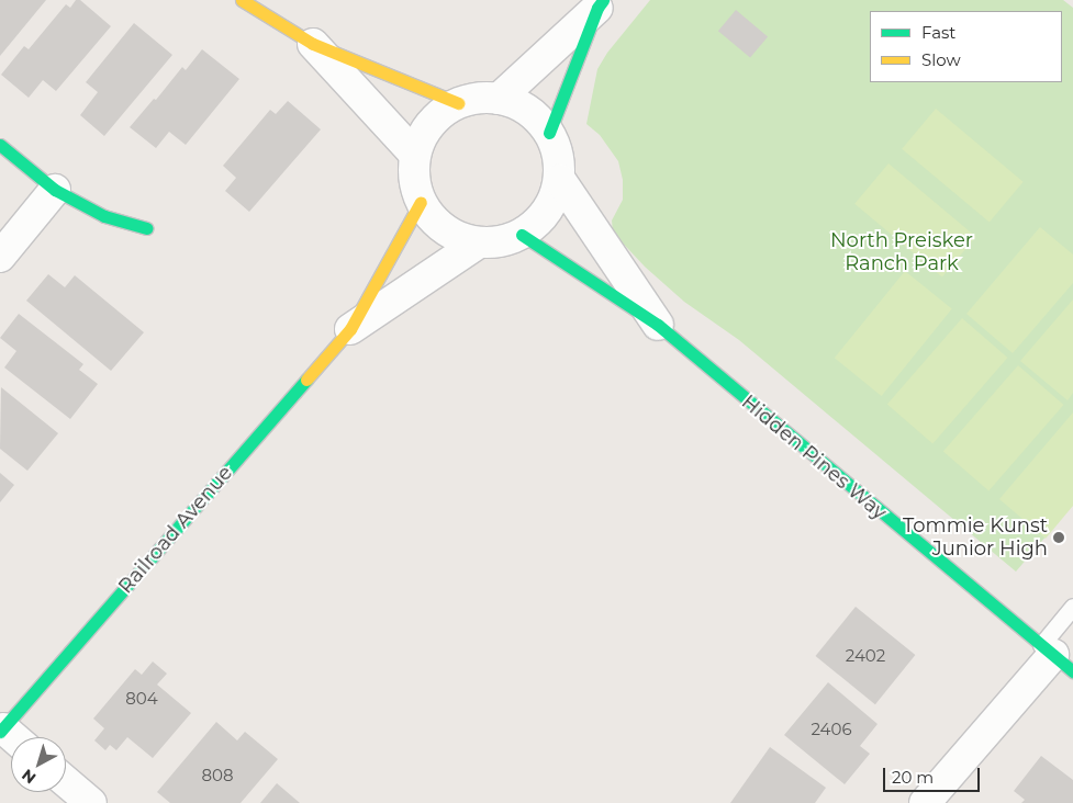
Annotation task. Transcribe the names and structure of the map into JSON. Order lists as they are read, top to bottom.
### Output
{
  "streets": {
    "street": ["Hidden Pines Way", "Railroad Avenue"]
  },
  "crossings": [
    ["Hidden Pines Way", "Railroad Avenue"]
  ],
  "parks": ["North Preisker Ranch Park"],
  "places": ["Tommie Kunst Junior High"],
  "house_numbers": [
    "2402",
    "804",
    "2406",
    "808"
  ],
  "legend": ["Fast", "Slow"],
  "scale_bar": "20 m",
  "north": "bottom left"
}
